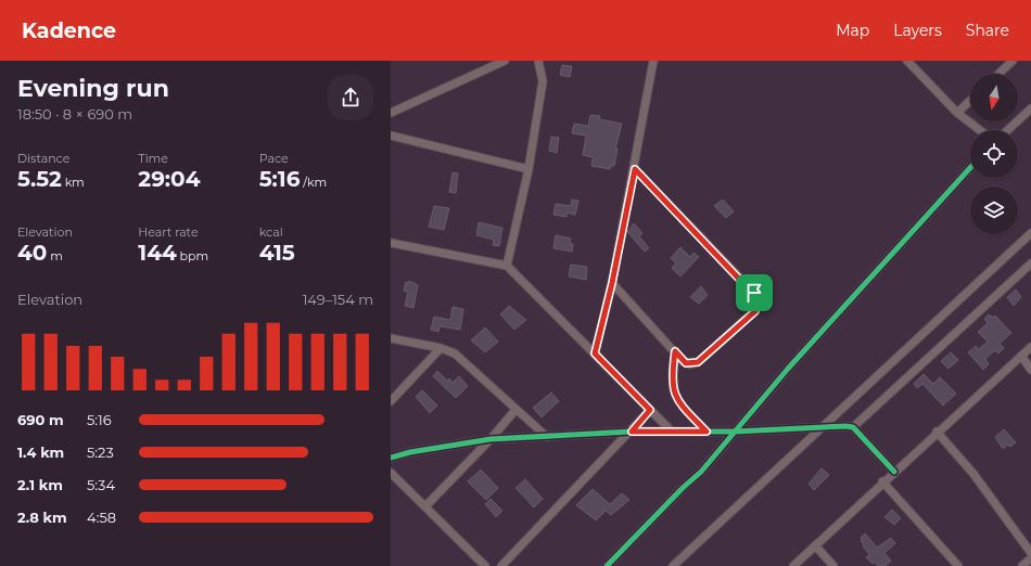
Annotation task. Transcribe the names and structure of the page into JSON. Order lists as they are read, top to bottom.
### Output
{
  "north": "bottom",
  "page": {
    "header": "Kadence",
    "nav": ["Map", "Layers", "Share"],
    "heading": ["Evening run", "18:50 · 8 × 690 m"],
    "stats": [
      ["Distance", "5.52 km"],
      ["Time", "29:04"],
      ["Pace", "5:16 /km"],
      ["Elevation", "40 m"],
      ["Heart rate", "144 bpm"],
      ["kcal", "415"]
    ],
    "chart": ["Elevation", "149–154 m"],
    "list": [
      {
        "name": "690 m",
        "note": "5:16"
      },
      {
        "name": "1.4 km",
        "note": "5:23"
      },
      {
        "name": "2.1 km",
        "note": "5:34"
      },
      {
        "name": "2.8 km",
        "note": "4:58"
      }
    ]
  }
}
